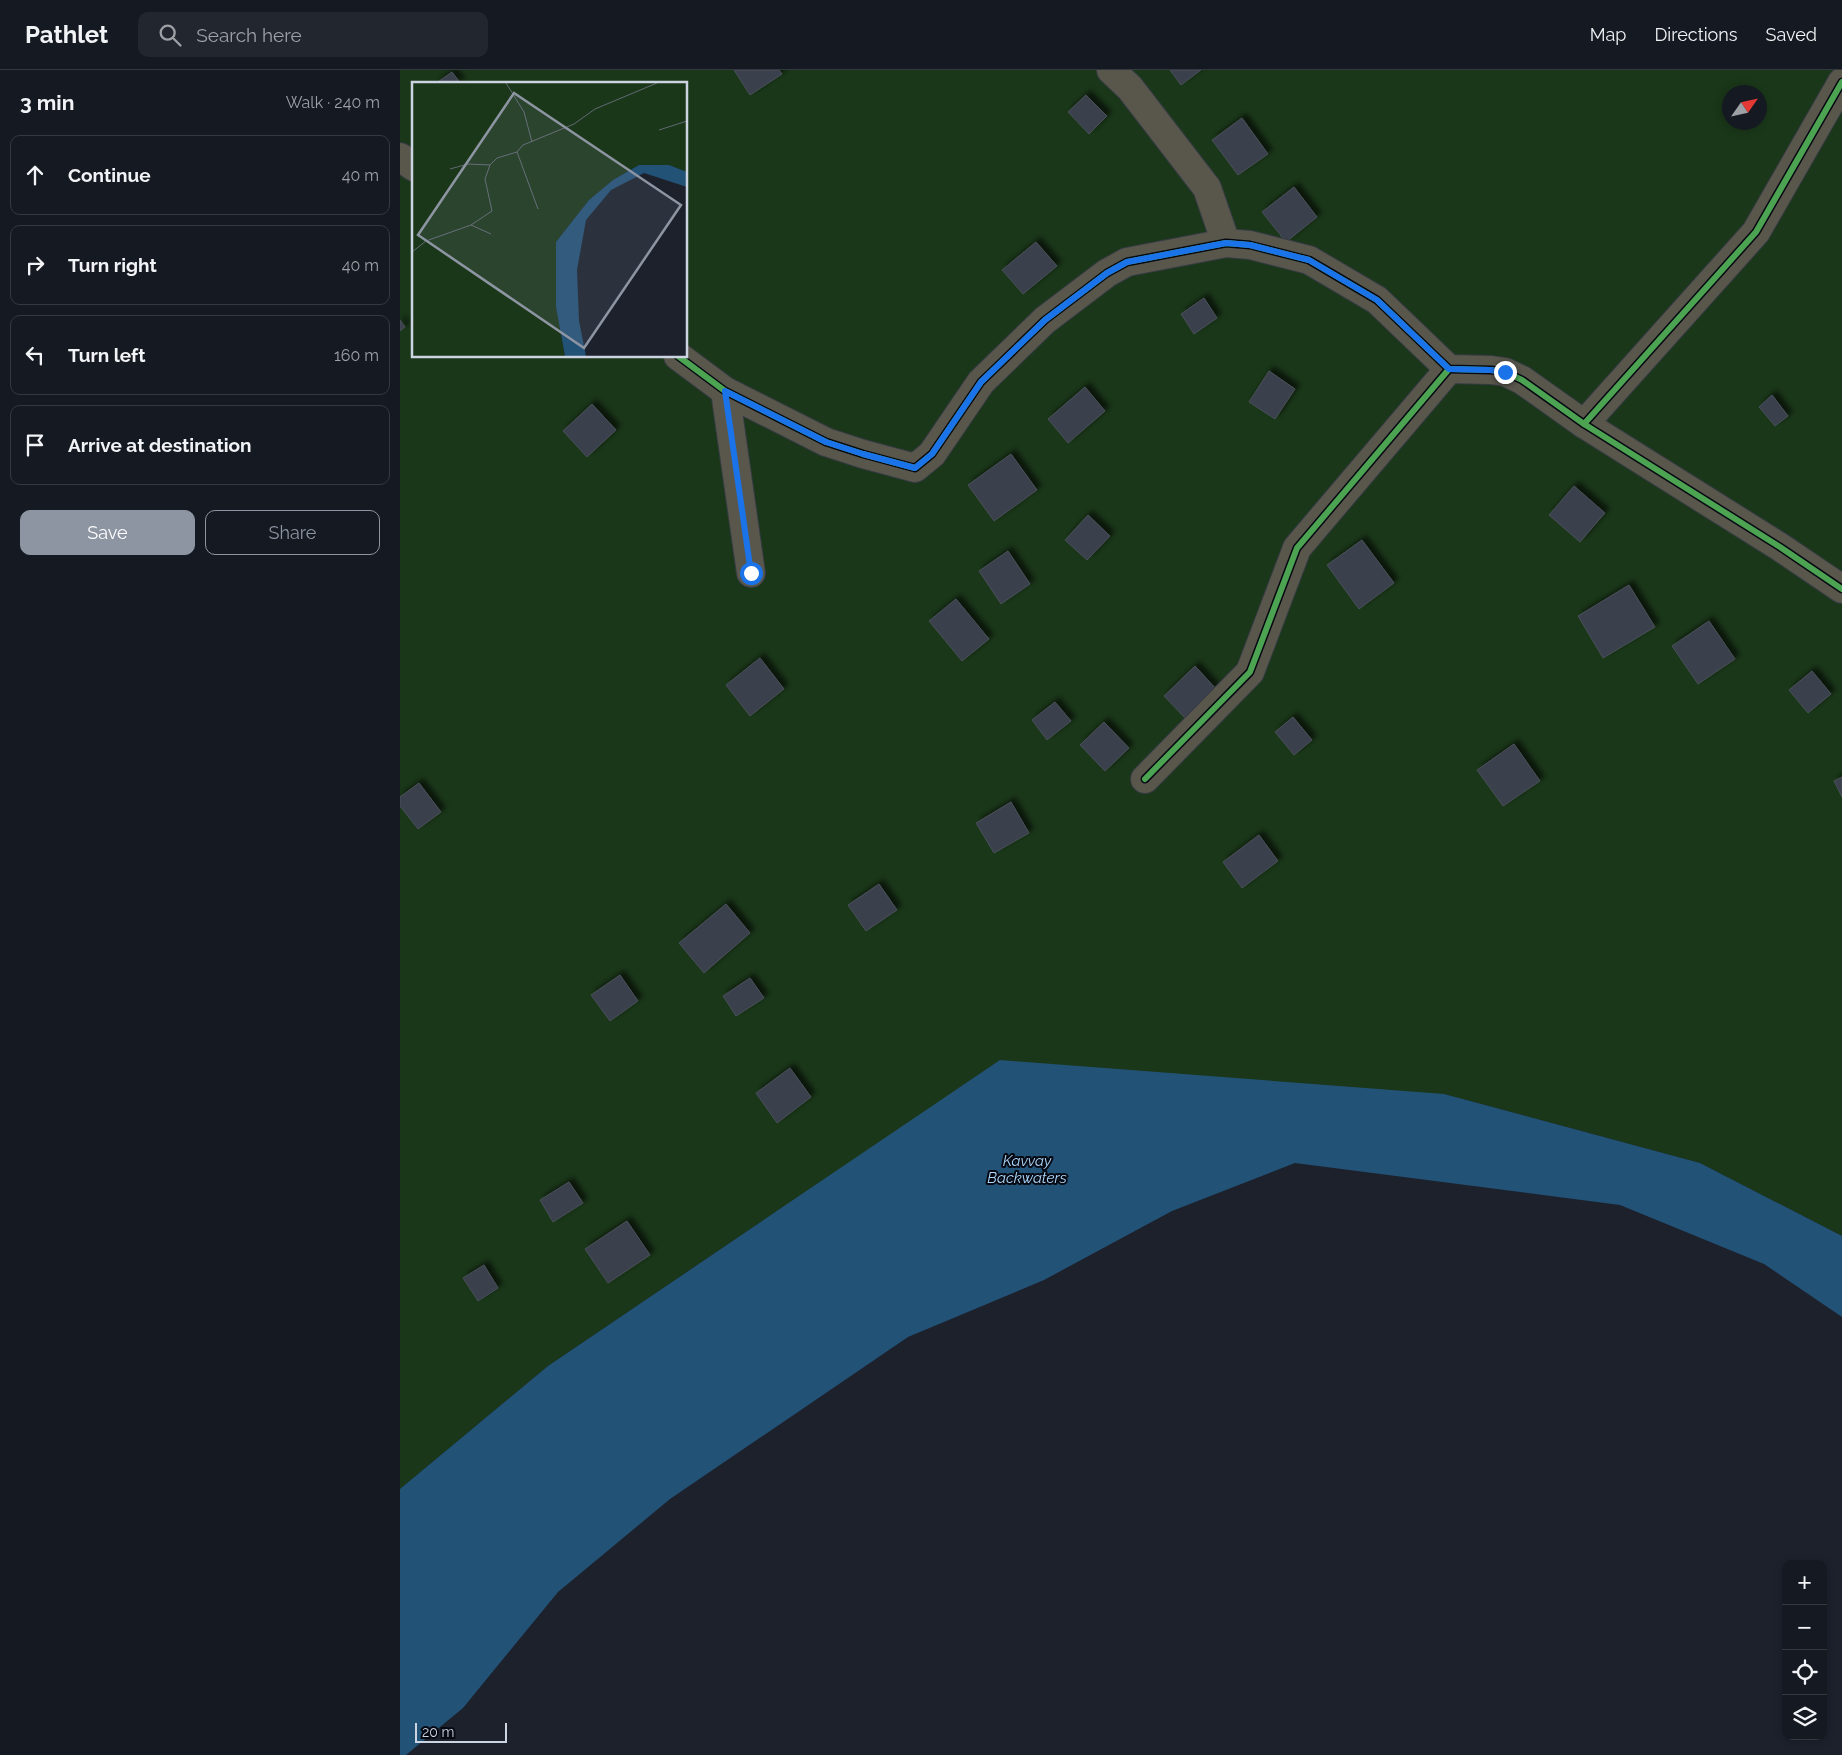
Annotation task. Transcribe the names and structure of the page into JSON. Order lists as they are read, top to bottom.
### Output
{
  "water": ["Kavvay Backwaters"],
  "scale_bar": "20 m",
  "north": "top right",
  "page": {
    "header": "Pathlet",
    "search": "Search here",
    "nav": ["Map", "Directions", "Saved"],
    "heading": ["3 min", "Walk · 240 m"],
    "list": [
      ["Continue", "40 m"],
      ["Turn right", "40 m"],
      ["Turn left", "160 m"],
      "Arrive at destination"
    ],
    "buttons": ["Save", "Share"],
    "map_buttons": ["+", "−"],
    "scale": "20 m"
  }
}
